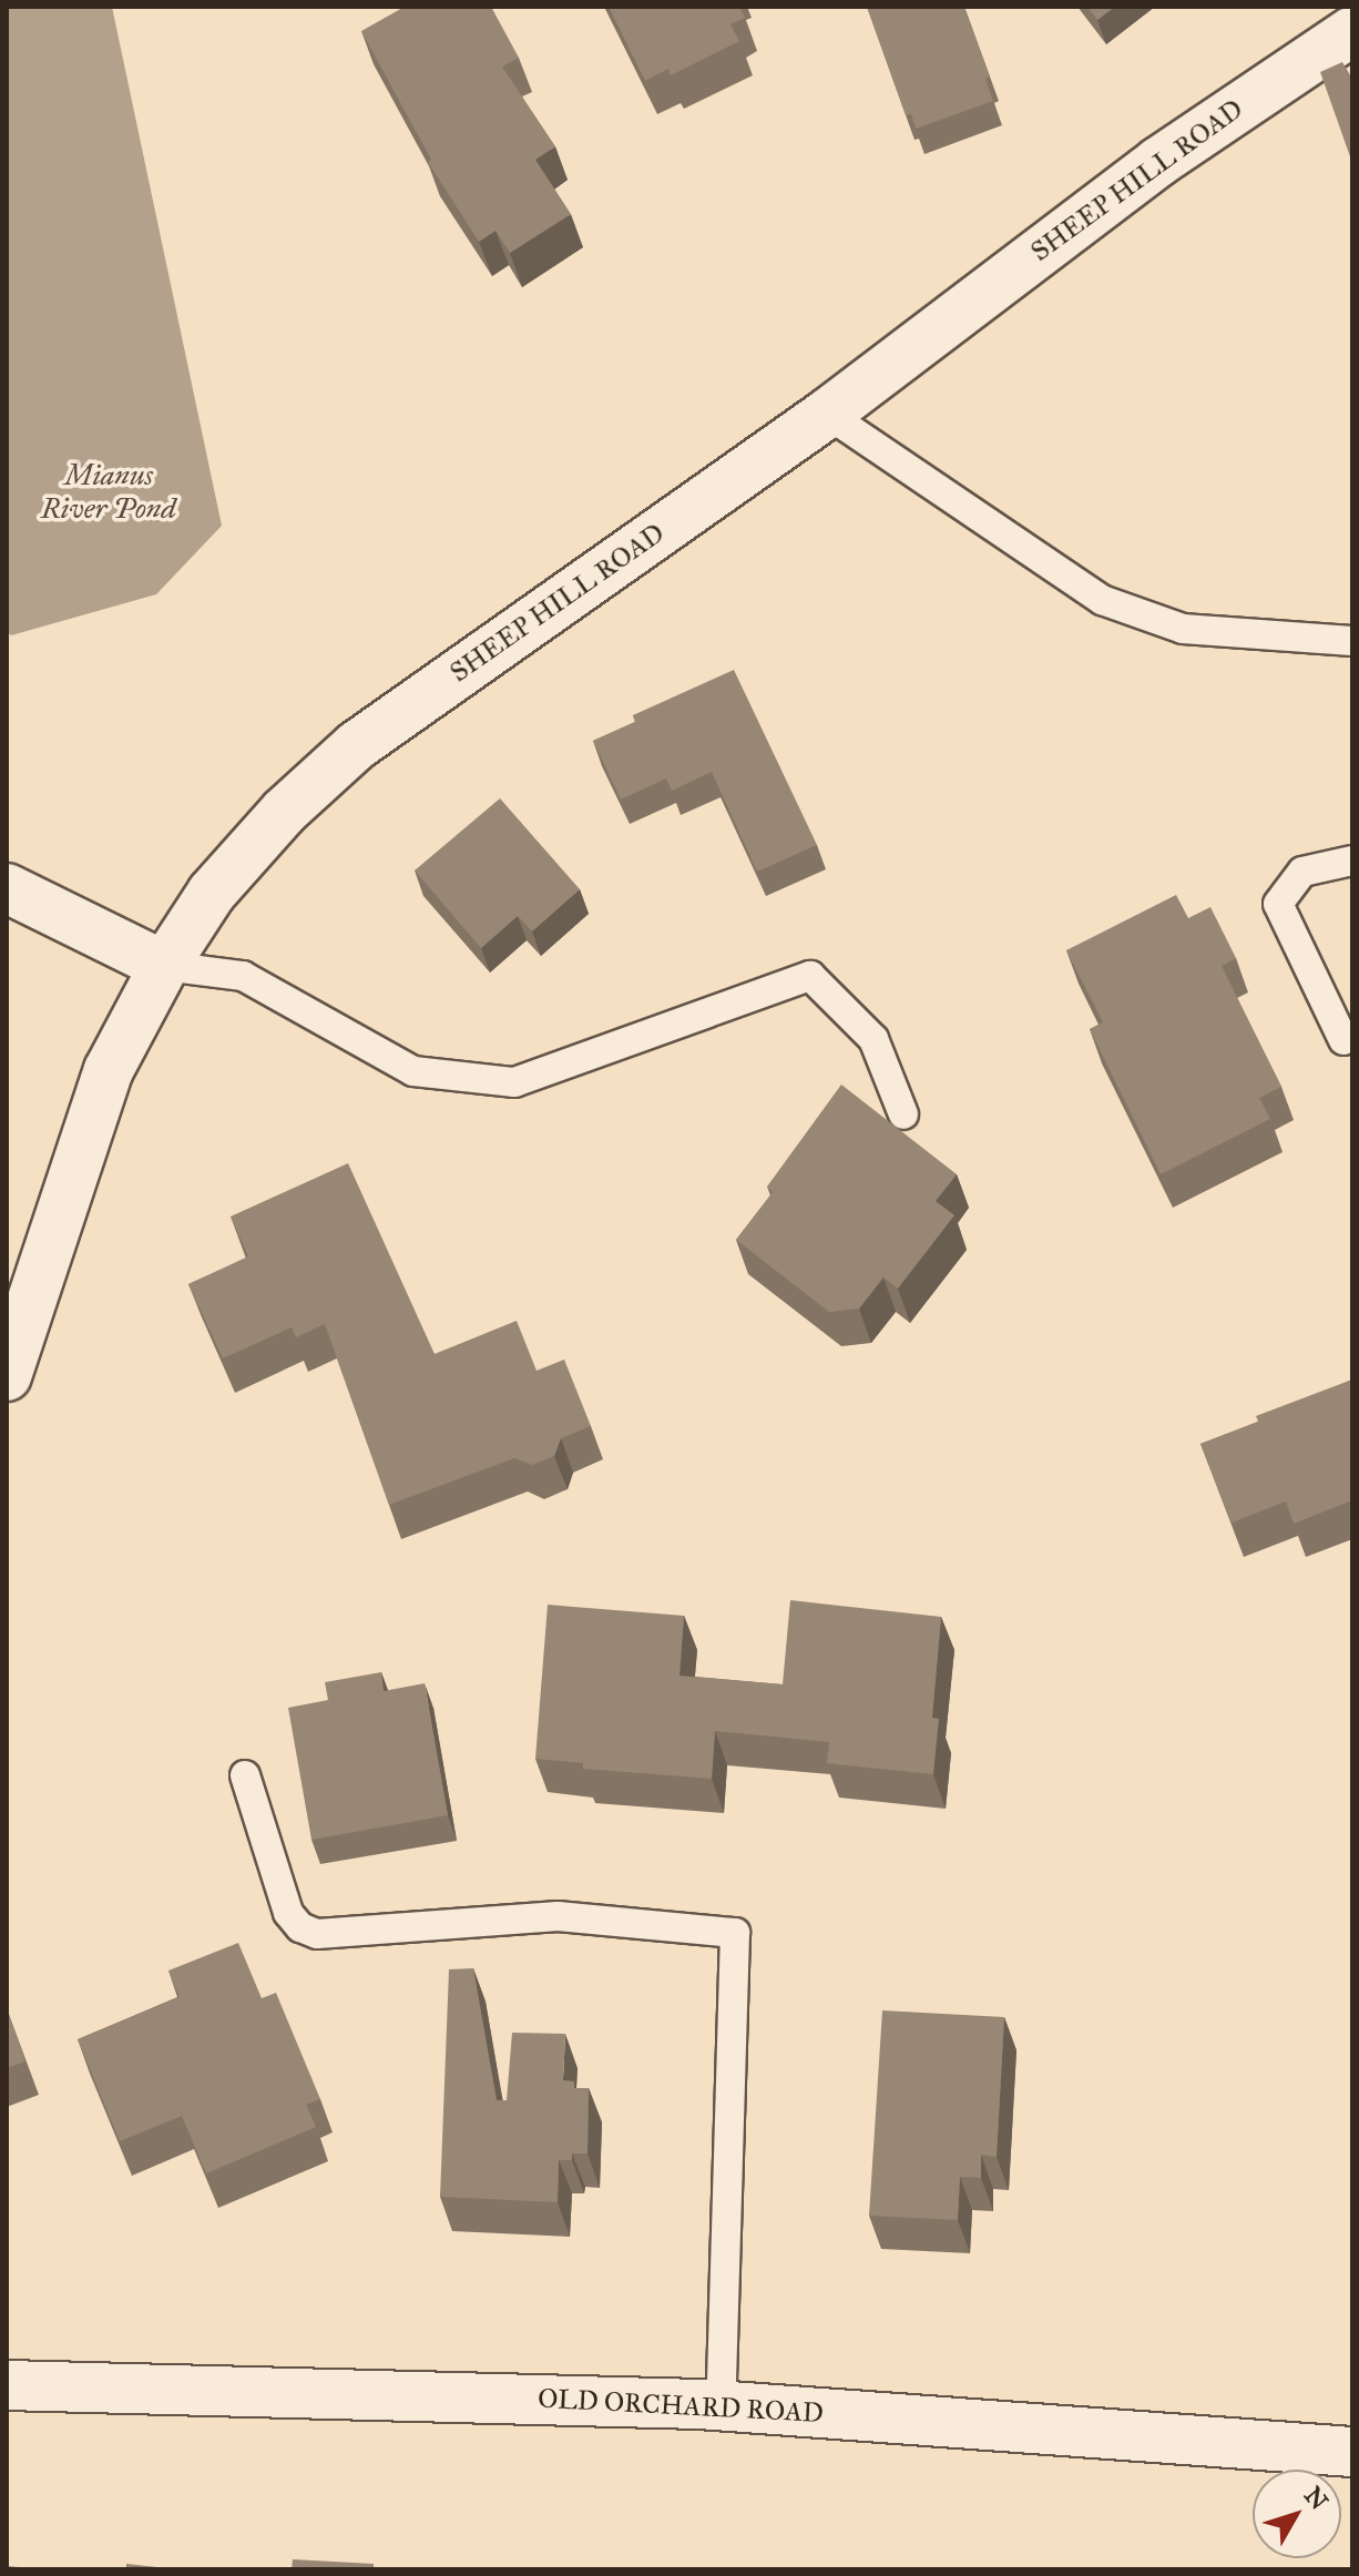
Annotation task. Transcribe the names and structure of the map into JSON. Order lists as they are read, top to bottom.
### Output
{
  "streets": {
    "street": ["SHEEP HILL ROAD", "OLD ORCHARD ROAD"]
  },
  "water": ["Mianus River Pond"],
  "north": "top right"
}
